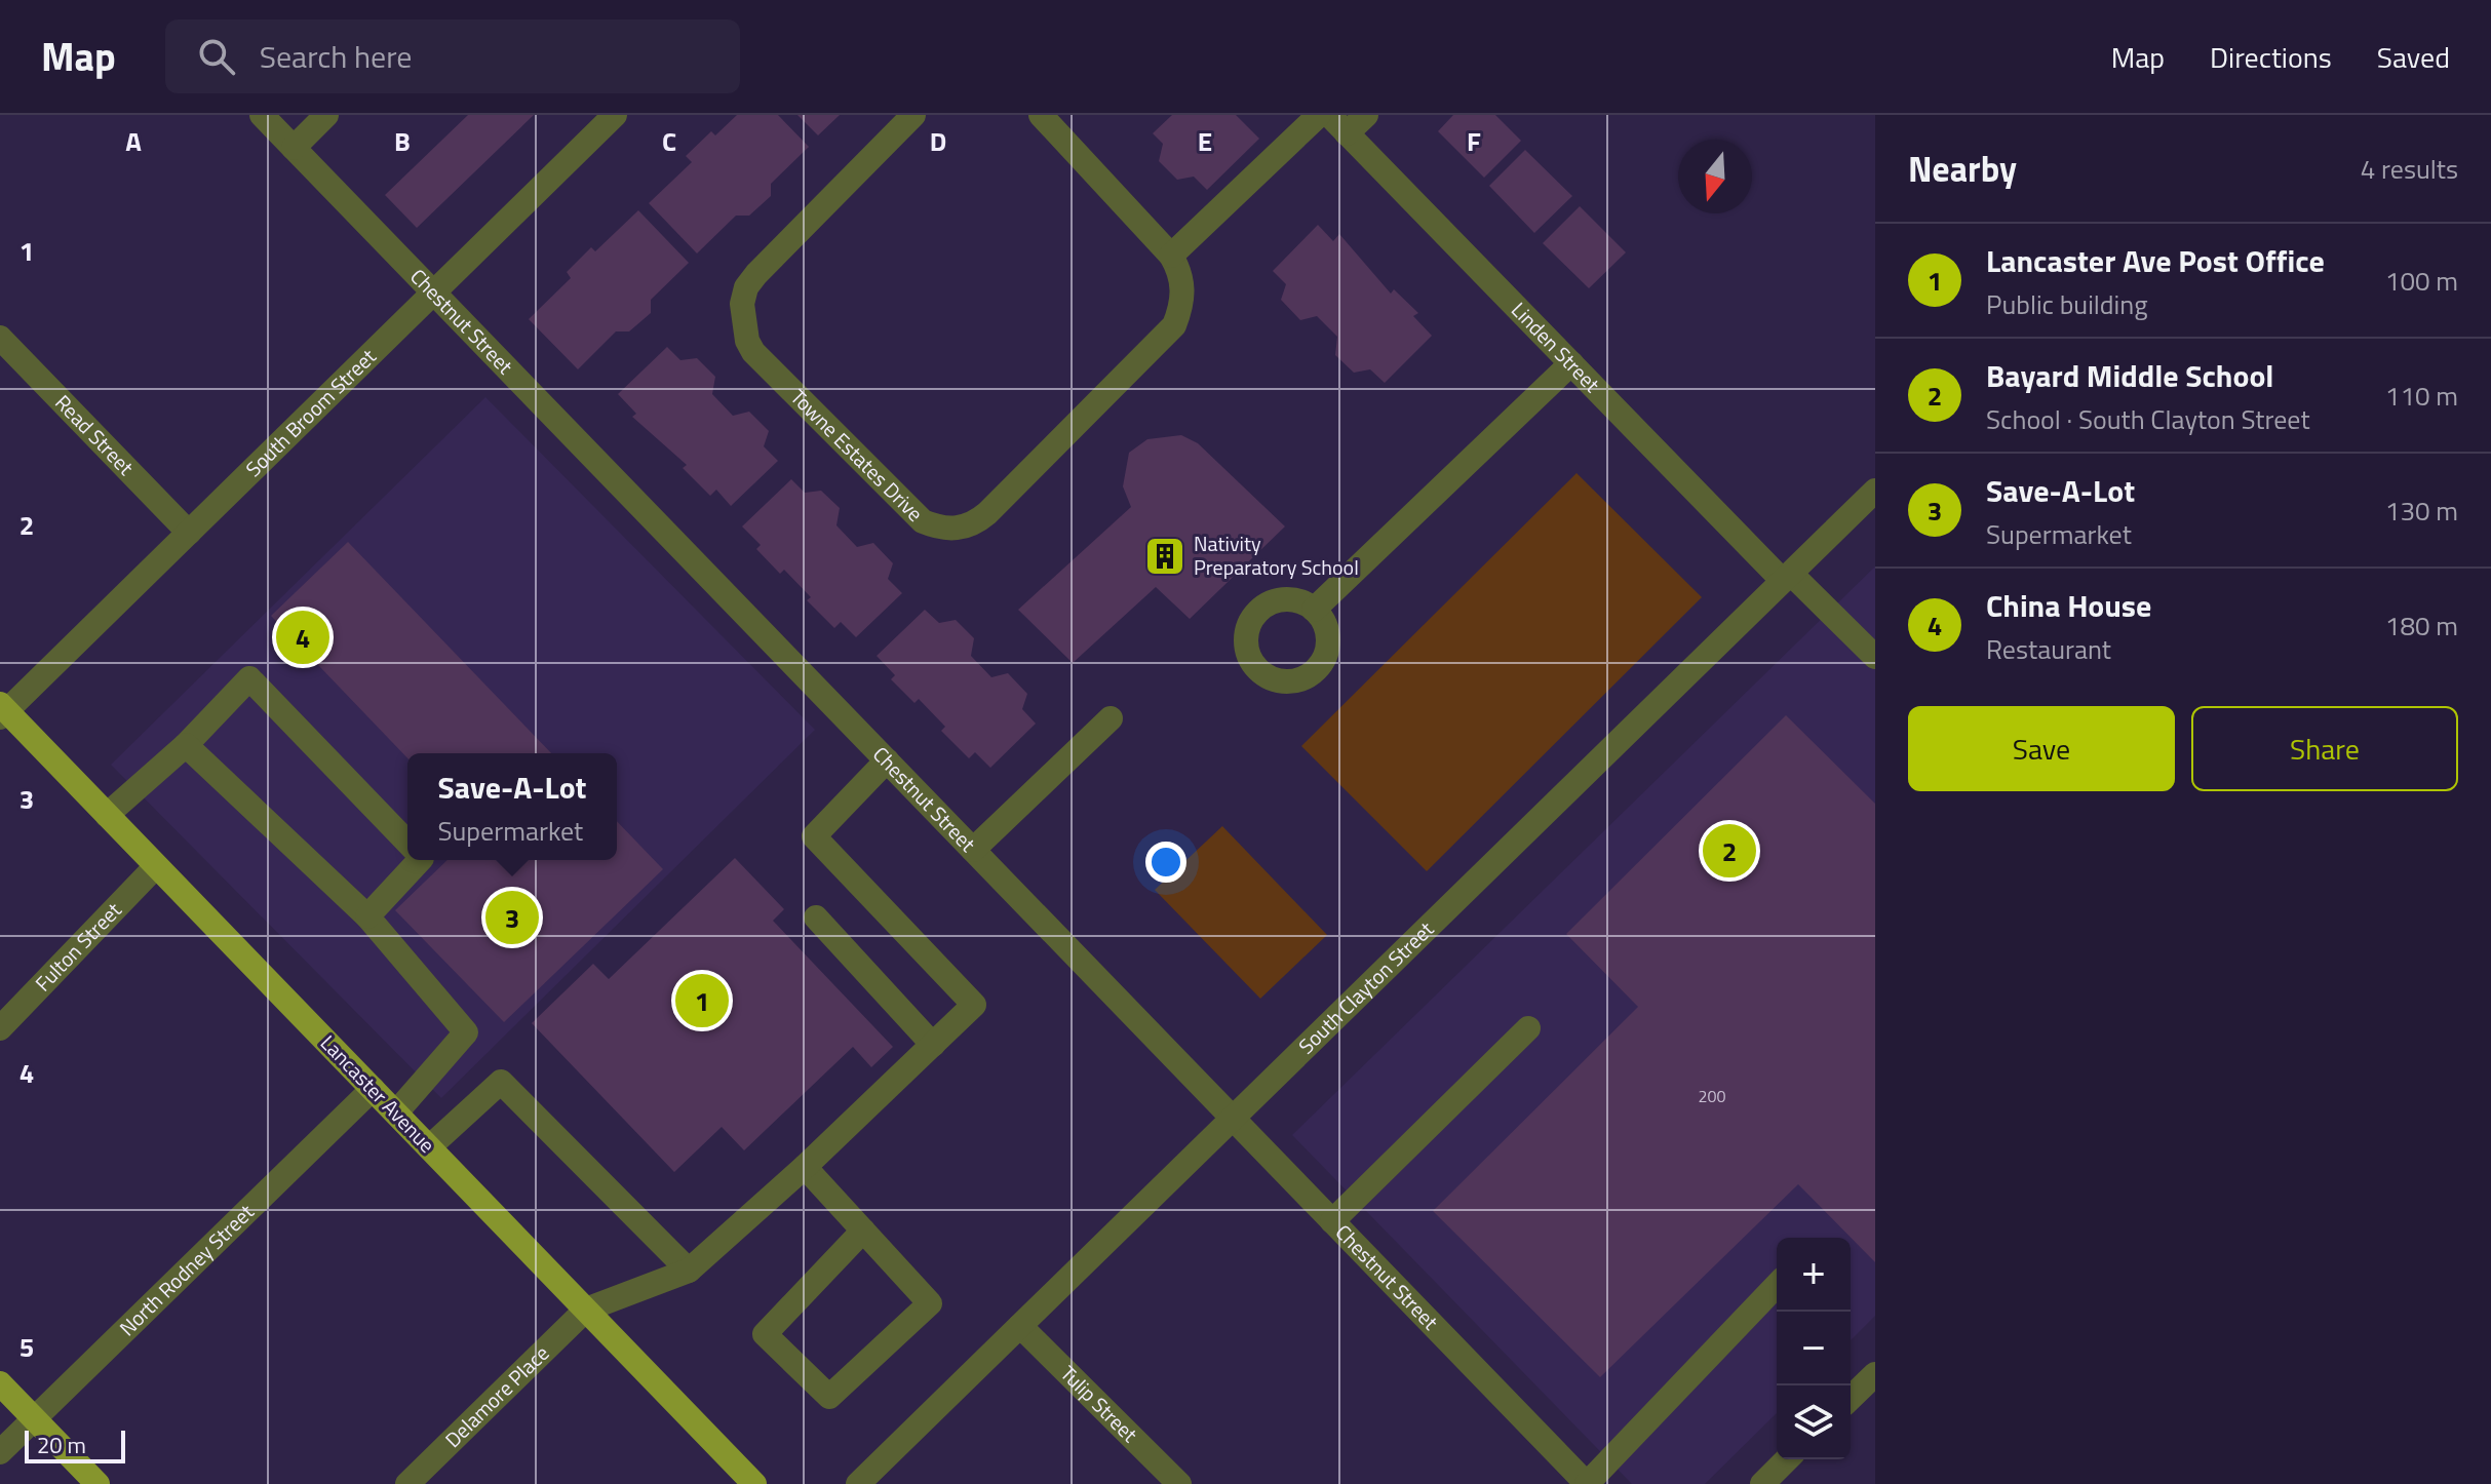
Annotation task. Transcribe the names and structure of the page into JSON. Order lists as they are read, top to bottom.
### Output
{
  "streets": {
    "main road": ["Lancaster Avenue"],
    "street": [
      "Chestnut Street",
      "Linden Street",
      "South Broom Street",
      "Read Street",
      "Towne Estates Drive",
      "Fulton Street",
      "South Clayton Street",
      "North Rodney Street",
      "Delamore Place",
      "Tulip Street"
    ]
  },
  "crossings": [
    ["Chestnut Street", "South Broom Street"],
    ["Chestnut Street", "South Clayton Street"],
    ["Linden Street", "South Clayton Street"],
    ["South Broom Street", "Read Street"],
    ["South Broom Street", "Lancaster Avenue"],
    ["Fulton Street", "Lancaster Avenue"],
    ["South Clayton Street", "Tulip Street"],
    ["Lancaster Avenue", "North Rodney Street"],
    ["Lancaster Avenue", "Delamore Place"]
  ],
  "places": {
    "building": ["Nativity Preparatory School"]
  },
  "house_numbers": ["200"],
  "scale_bar": "20 m",
  "north": "bottom",
  "page": {
    "header": "Map",
    "search": "Search here",
    "nav": ["Map", "Directions", "Saved"],
    "heading": ["Nearby", "4 results"],
    "list": [
      {
        "mark": "1",
        "name": "Lancaster Ave Post Office",
        "note": "Public building",
        "value": "100 m"
      },
      {
        "mark": "2",
        "name": "Bayard Middle School",
        "note": "School · South Clayton Street",
        "value": "110 m"
      },
      {
        "mark": "3",
        "name": "Save-A-Lot",
        "note": "Supermarket",
        "value": "130 m"
      },
      {
        "mark": "4",
        "name": "China House",
        "note": "Restaurant",
        "value": "180 m"
      }
    ],
    "pins": [
      "4",
      "2",
      "3",
      "1"
    ],
    "buttons": ["Save", "Share"],
    "popup": ["Save-A-Lot", "Supermarket"],
    "map_buttons": ["+", "−"],
    "scale": "20 m"
  },
  "grid": {
    "columns": [
      "A",
      "B",
      "C",
      "D",
      "E",
      "F"
    ],
    "rows": [
      "1",
      "2",
      "3",
      "4",
      "5"
    ]
  }
}
